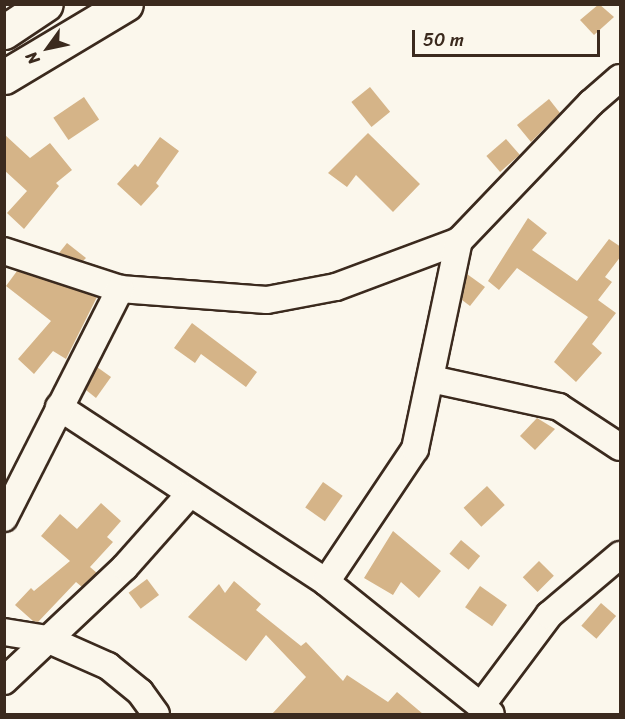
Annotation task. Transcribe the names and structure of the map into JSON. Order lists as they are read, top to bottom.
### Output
{
  "scale_bar": "50 m",
  "north": "bottom left"
}
